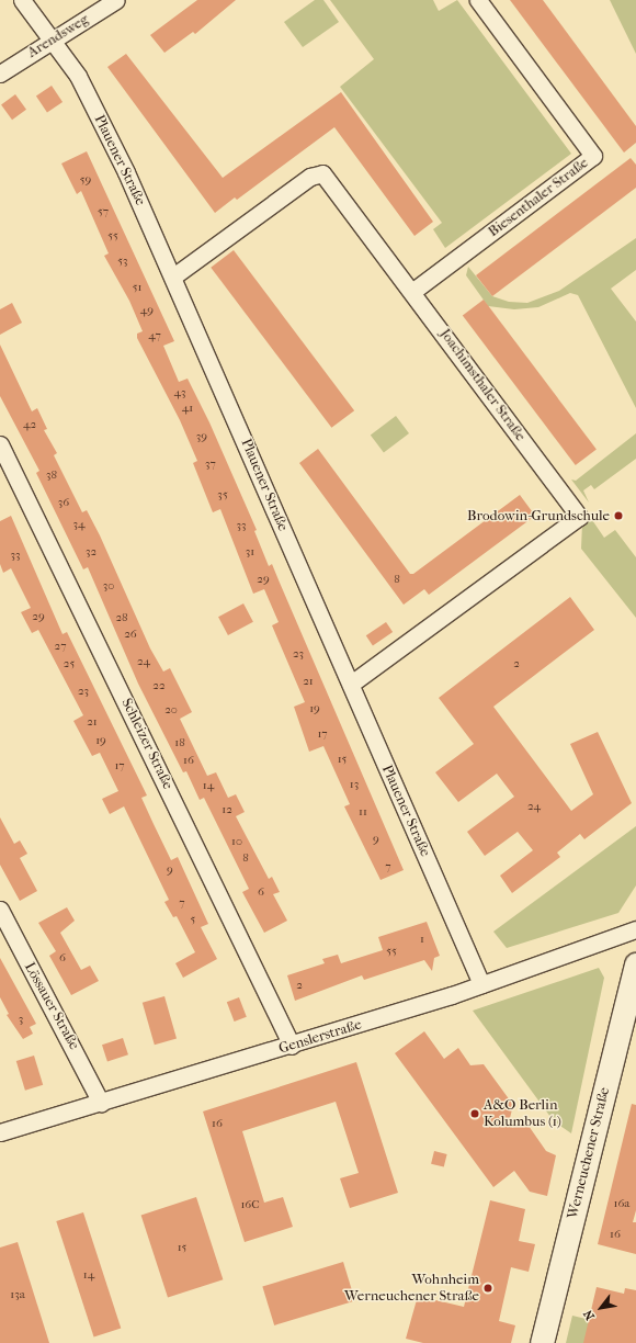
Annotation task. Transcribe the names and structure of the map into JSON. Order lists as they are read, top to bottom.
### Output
{
  "streets": {
    "street": [
      "Arendsweg",
      "Plauener Straße",
      "Biesenthaler Straße",
      "Joachimsthaler Straße",
      "Schleizer Straße",
      "Lössauer Straße",
      "Genslerstraße",
      "Werneuchener Straße"
    ]
  },
  "crossings": [
    ["Arendsweg", "Plauener Straße"],
    ["Plauener Straße", "Joachimsthaler Straße"],
    ["Plauener Straße", "Genslerstraße"],
    ["Biesenthaler Straße", "Joachimsthaler Straße"],
    ["Schleizer Straße", "Genslerstraße"],
    ["Lössauer Straße", "Genslerstraße"]
  ],
  "places": ["Brodowin-Grundschule", "A&O Berlin Kolumbus (1)", "Wohnheim Werneuchener Straße"],
  "house_numbers": [
    "59",
    "57",
    "55",
    "53",
    "51",
    "49",
    "47",
    "43",
    "41",
    "42",
    "39",
    "37",
    "38",
    "35",
    "36",
    "34",
    "33",
    "32",
    "31",
    "33",
    "29",
    "8",
    "30",
    "29",
    "28",
    "26",
    "27",
    "23",
    "24",
    "25",
    "2",
    "21",
    "22",
    "23",
    "19",
    "20",
    "21",
    "17",
    "19",
    "18",
    "15",
    "16",
    "17",
    "13",
    "14",
    "24",
    "12",
    "11",
    "9",
    "10",
    "8",
    "7",
    "9",
    "6",
    "7",
    "5",
    "1",
    "55",
    "6",
    "2",
    "3",
    "16",
    "16a",
    "16C",
    "16",
    "15",
    "14",
    "13a"
  ],
  "north": "bottom left"
}
